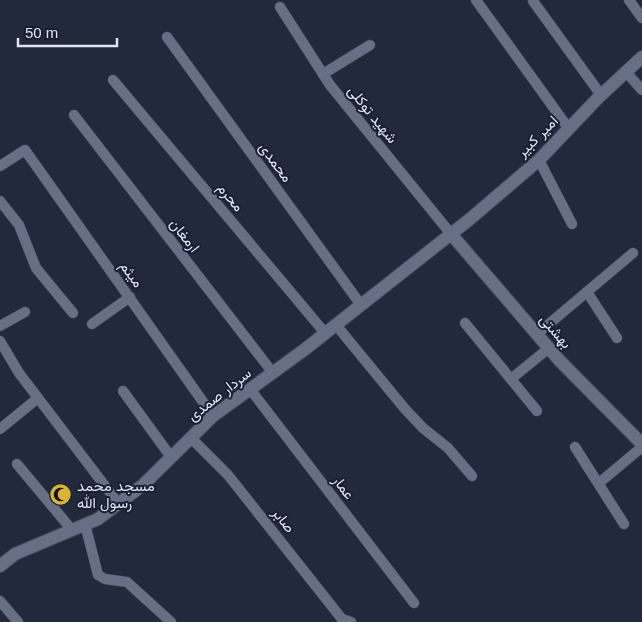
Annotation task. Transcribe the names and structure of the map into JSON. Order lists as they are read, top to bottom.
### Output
{
  "streets": {
    "street": [
      "شهید توکلی",
      "امیر کبیر",
      "محمدی",
      "محرم",
      "ارمغان",
      "میثم",
      "بهشتی",
      "سردار صمدی",
      "عمار",
      "صابر"
    ]
  },
  "crossings": [
    ["شهید توکلی", "امیر کبیر"],
    ["شهید توکلی", "بهشتی"],
    ["شهید توکلی", "سردار صمدی"],
    ["امیر کبیر", "بهشتی"],
    ["امیر کبیر", "سردار صمدی"],
    ["محمدی", "سردار صمدی"],
    ["محرم", "سردار صمدی"],
    ["ارمغان", "سردار صمدی"],
    ["میثم", "سردار صمدی"],
    ["بهشتی", "سردار صمدی"],
    ["سردار صمدی", "عمار"],
    ["سردار صمدی", "صابر"]
  ],
  "places": {
    "mosque": ["مسجد محمد رسول الله"]
  },
  "scale_bar": "50 m"
}
